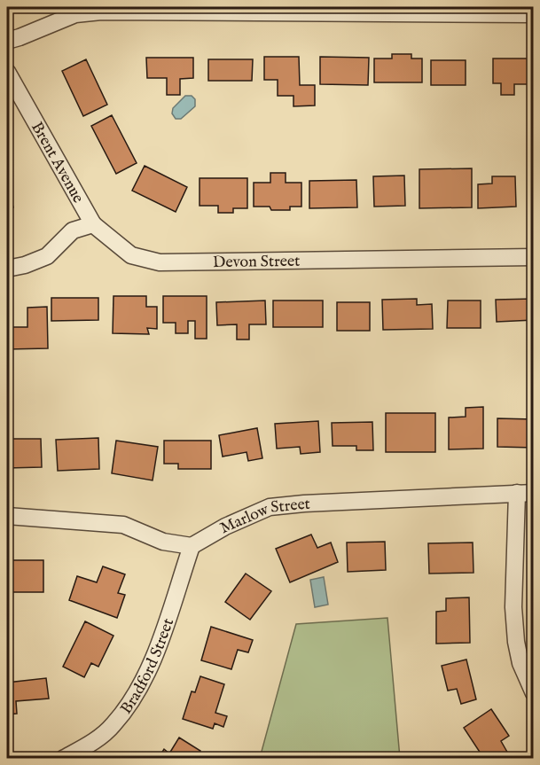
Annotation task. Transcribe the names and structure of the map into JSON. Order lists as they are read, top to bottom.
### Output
{
  "streets": {
    "street": [
      "Brent Avenue",
      "Devon Street",
      "Marlow Street",
      "Bradford Street"
    ]
  },
  "crossings": [
    ["Brent Avenue", "Devon Street"],
    ["Marlow Street", "Bradford Street"]
  ]
}
